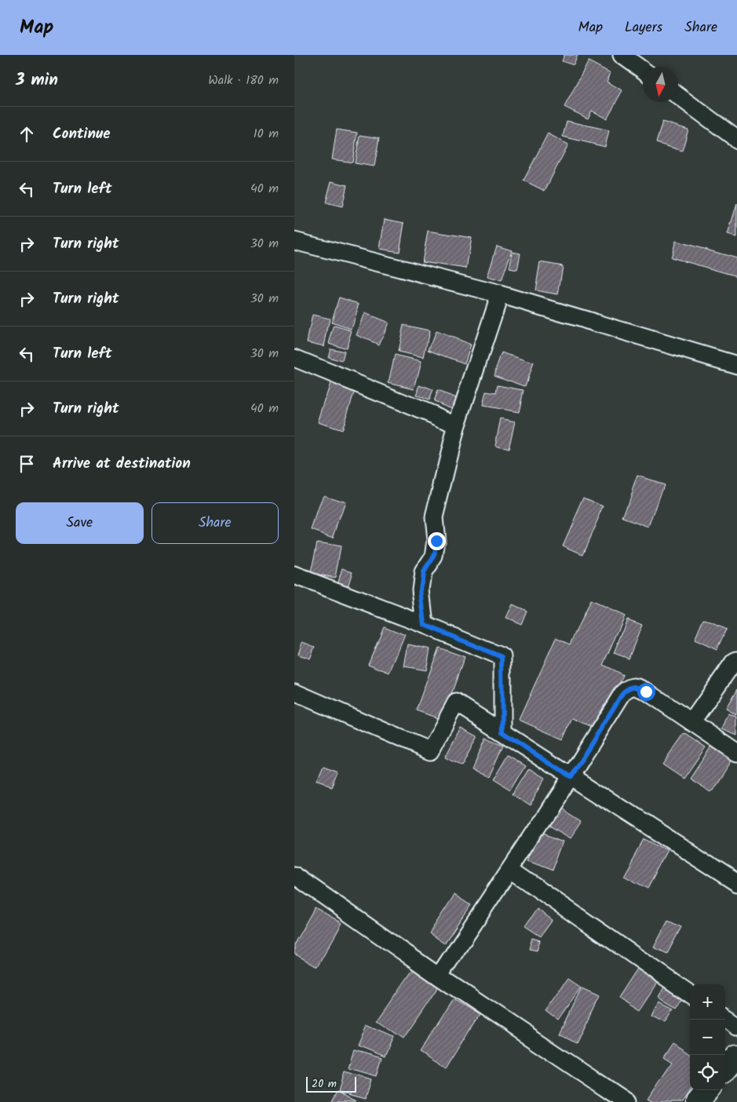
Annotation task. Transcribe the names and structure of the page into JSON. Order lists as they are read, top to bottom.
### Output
{
  "scale_bar": "20 m",
  "north": "bottom",
  "page": {
    "header": "Map",
    "nav": ["Map", "Layers", "Share"],
    "heading": ["3 min", "Walk · 180 m"],
    "list": [
      ["Continue", "10 m"],
      ["Turn left", "40 m"],
      ["Turn right", "30 m"],
      ["Turn right", "30 m"],
      ["Turn left", "30 m"],
      ["Turn right", "40 m"],
      "Arrive at destination"
    ],
    "buttons": ["Save", "Share"],
    "map_buttons": ["+", "−"],
    "scale": "20 m"
  }
}
